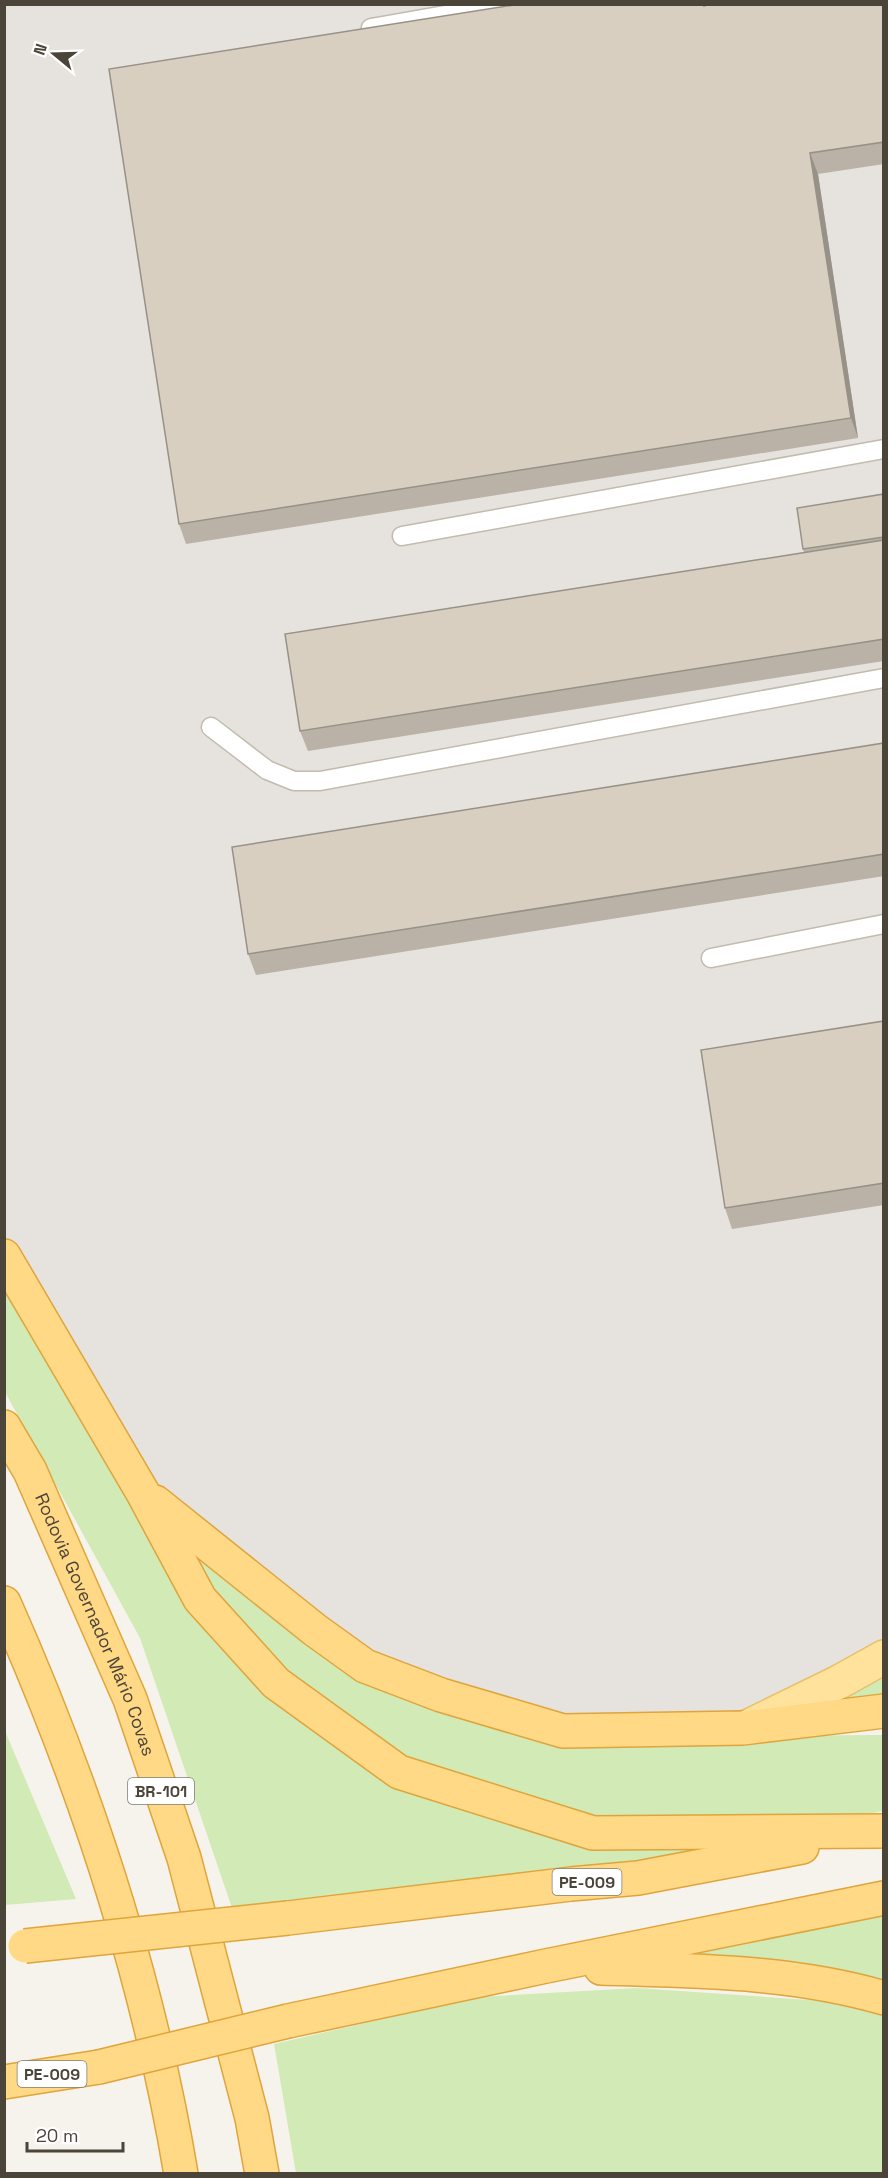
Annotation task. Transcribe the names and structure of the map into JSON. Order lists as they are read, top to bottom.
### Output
{
  "streets": {
    "highway": ["Rodovia Governador Mário Covas", "BR-101", "PE-009"]
  },
  "scale_bar": "20 m",
  "north": "left"
}
